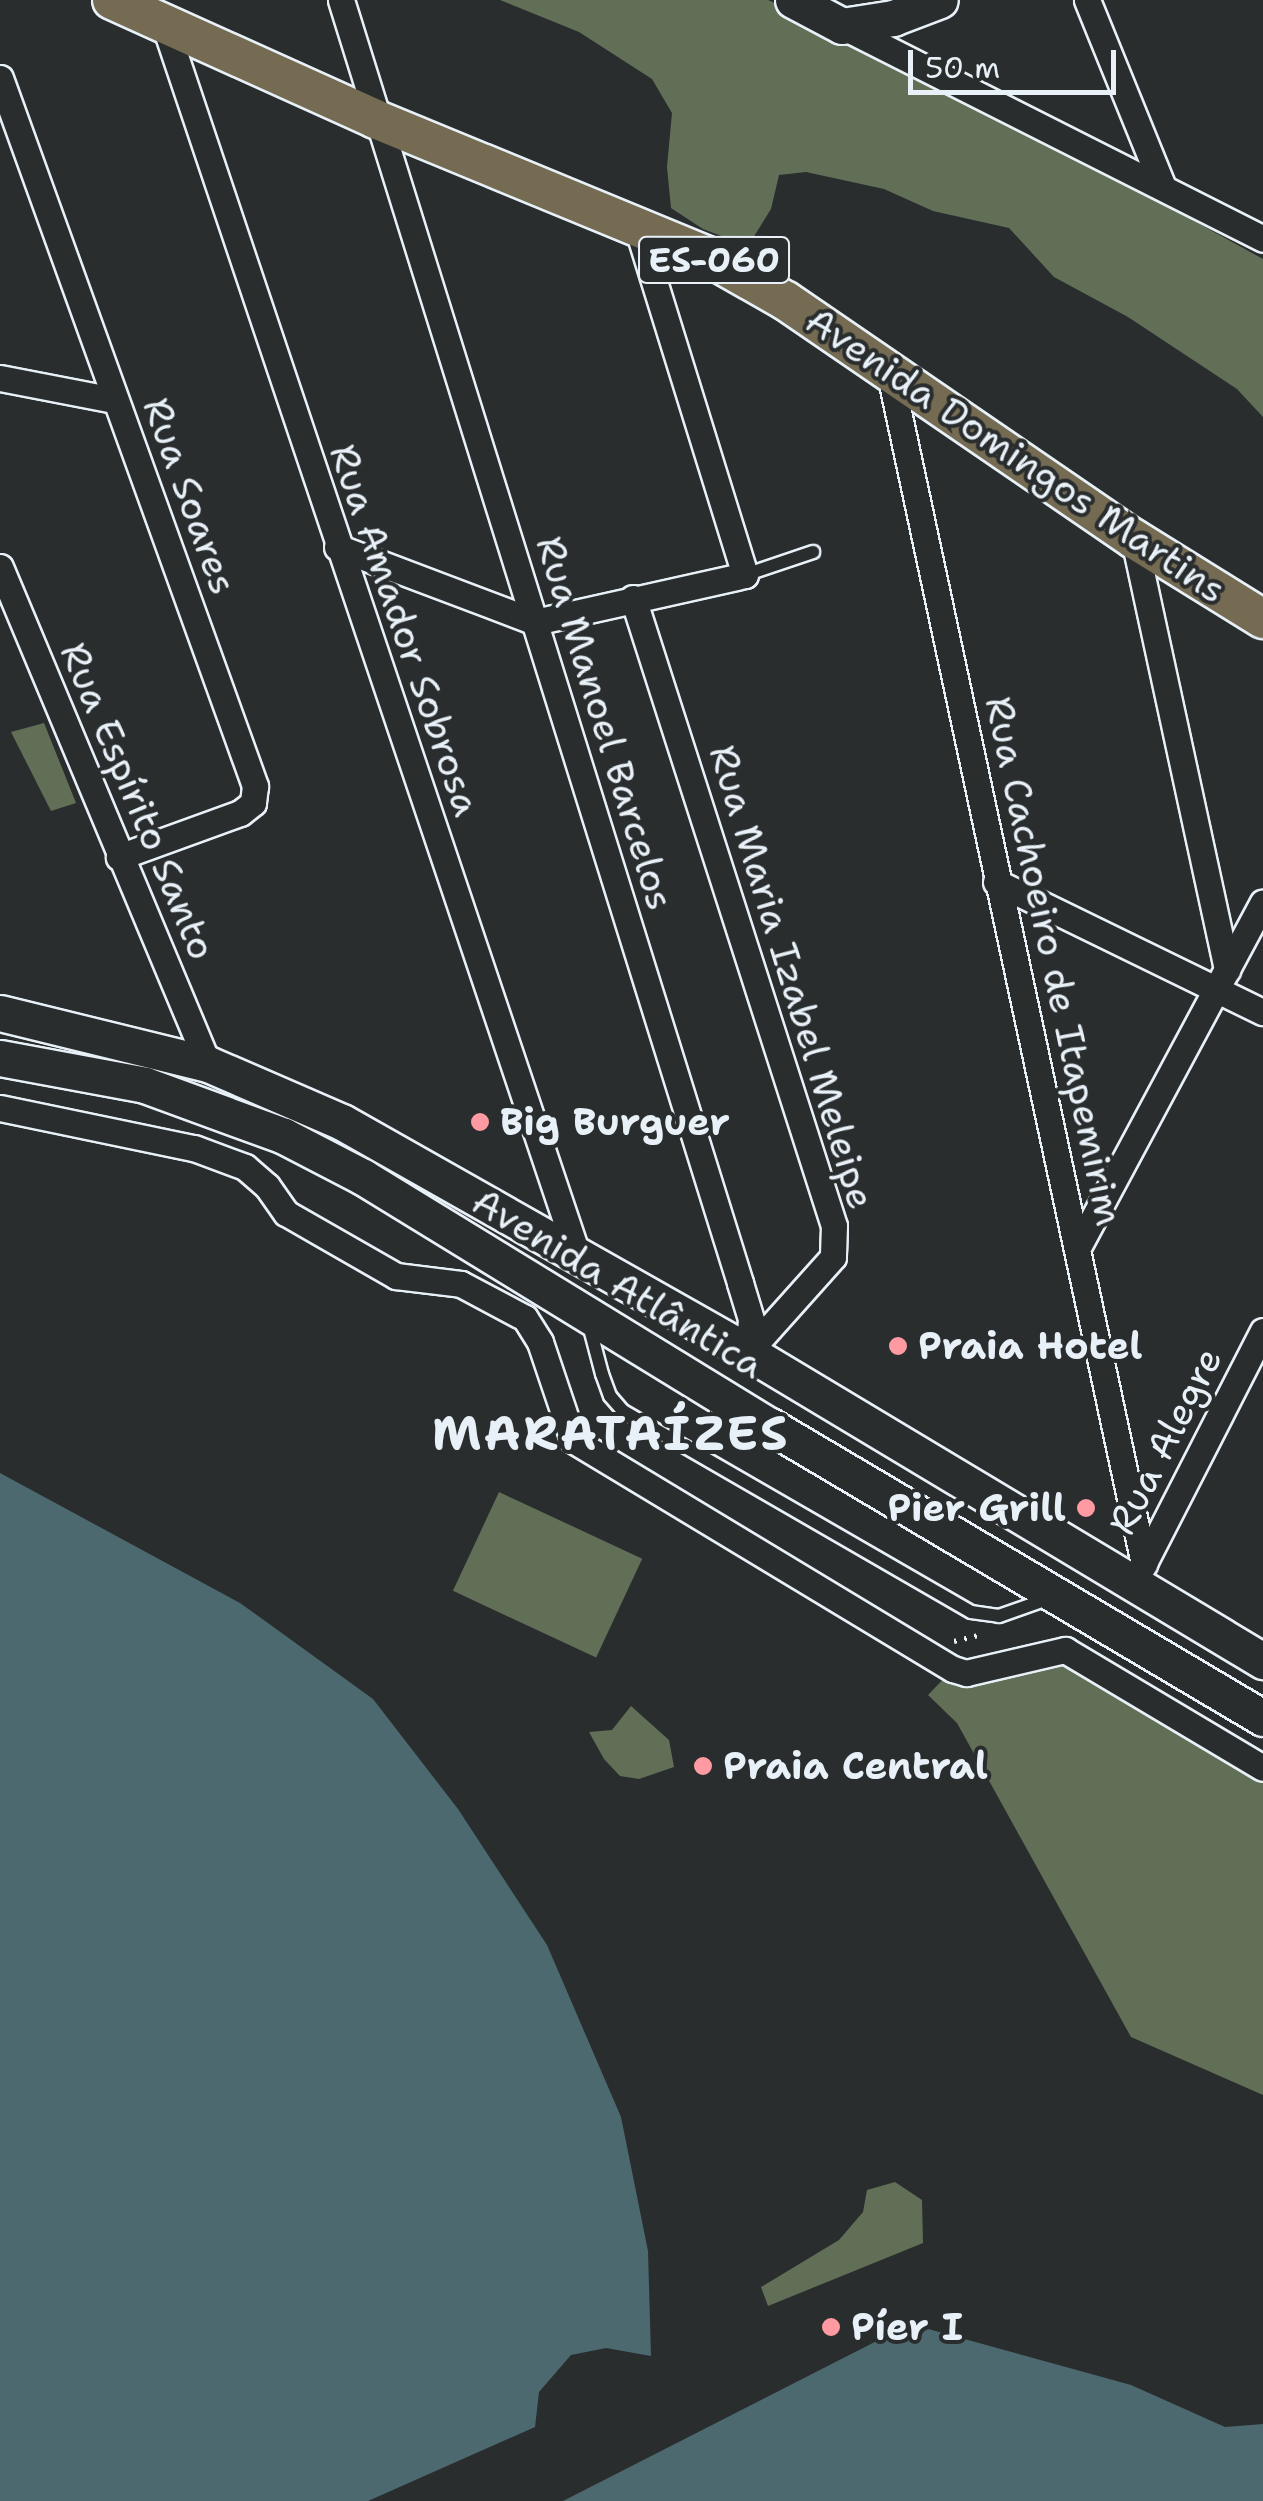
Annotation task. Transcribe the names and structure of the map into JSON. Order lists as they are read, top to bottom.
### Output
{
  "streets": {
    "main road": ["ES-060", "Avenida Domingos Martins"],
    "street": [
      "Rua Soares",
      "Rua Amador Sobrosa",
      "Rua Manoel Barcelos",
      "Rua Espírito Santo",
      "Rua Cachoeiro de Itapemirim",
      "Rua Maria Izabel Meleipe",
      "Avenida Atlântica",
      "Rua Alegre"
    ]
  },
  "crossings": [
    ["Avenida Domingos Martins", "Rua Amador Sobrosa"],
    ["Avenida Domingos Martins", "Rua Manoel Barcelos"],
    ["Avenida Domingos Martins", "Rua Cachoeiro de Itapemirim"],
    ["Rua Soares", "Rua Espírito Santo"],
    ["Rua Amador Sobrosa", "Avenida Atlântica"],
    ["Rua Manoel Barcelos", "Rua Maria Izabel Meleipe"],
    ["Rua Manoel Barcelos", "Avenida Atlântica"],
    ["Rua Espírito Santo", "Avenida Atlântica"],
    ["Rua Cachoeiro de Itapemirim", "Avenida Atlântica"],
    ["Rua Cachoeiro de Itapemirim", "Rua Alegre"],
    ["Rua Maria Izabel Meleipe", "Avenida Atlântica"],
    ["Avenida Atlântica", "Rua Alegre"]
  ],
  "districts": ["MARATAÍZES"],
  "places": [
    "Big Burguer",
    "Praia Hotel",
    "Pier Grill",
    "Praia Central",
    "Píer I"
  ],
  "scale_bar": "50 m"
}
